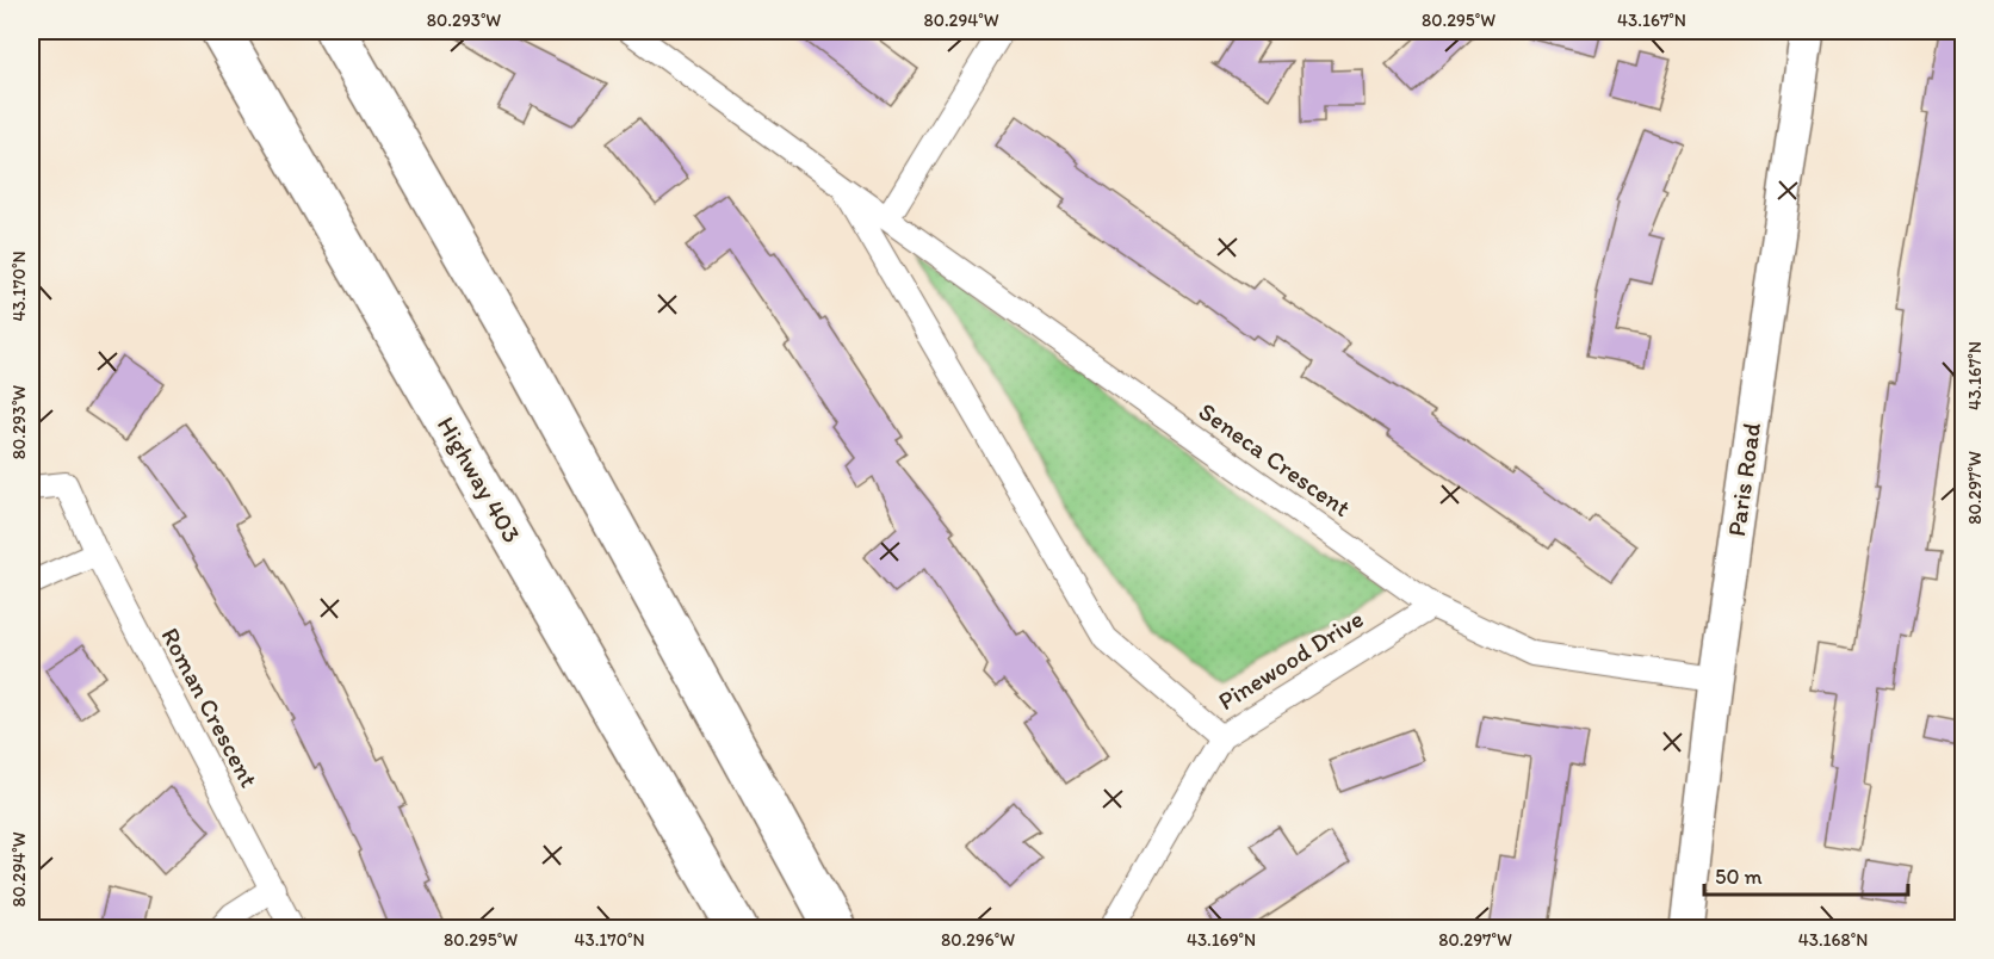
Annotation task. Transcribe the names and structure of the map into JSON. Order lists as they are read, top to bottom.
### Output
{
  "streets": {
    "highway": ["Highway 403"],
    "main road": ["Paris Road"],
    "street": ["Seneca Crescent", "Pinewood Drive", "Roman Crescent"]
  },
  "crossings": [
    ["Seneca Crescent", "Paris Road"],
    ["Seneca Crescent", "Pinewood Drive"]
  ],
  "scale_bar": "50 m",
  "coordinates": [
    "80.293°W",
    "80.294°W",
    "80.295°W",
    "43.167°N",
    "43.170°N",
    "80.297°W",
    "80.296°W",
    "43.169°N",
    "43.168°N"
  ]
}
